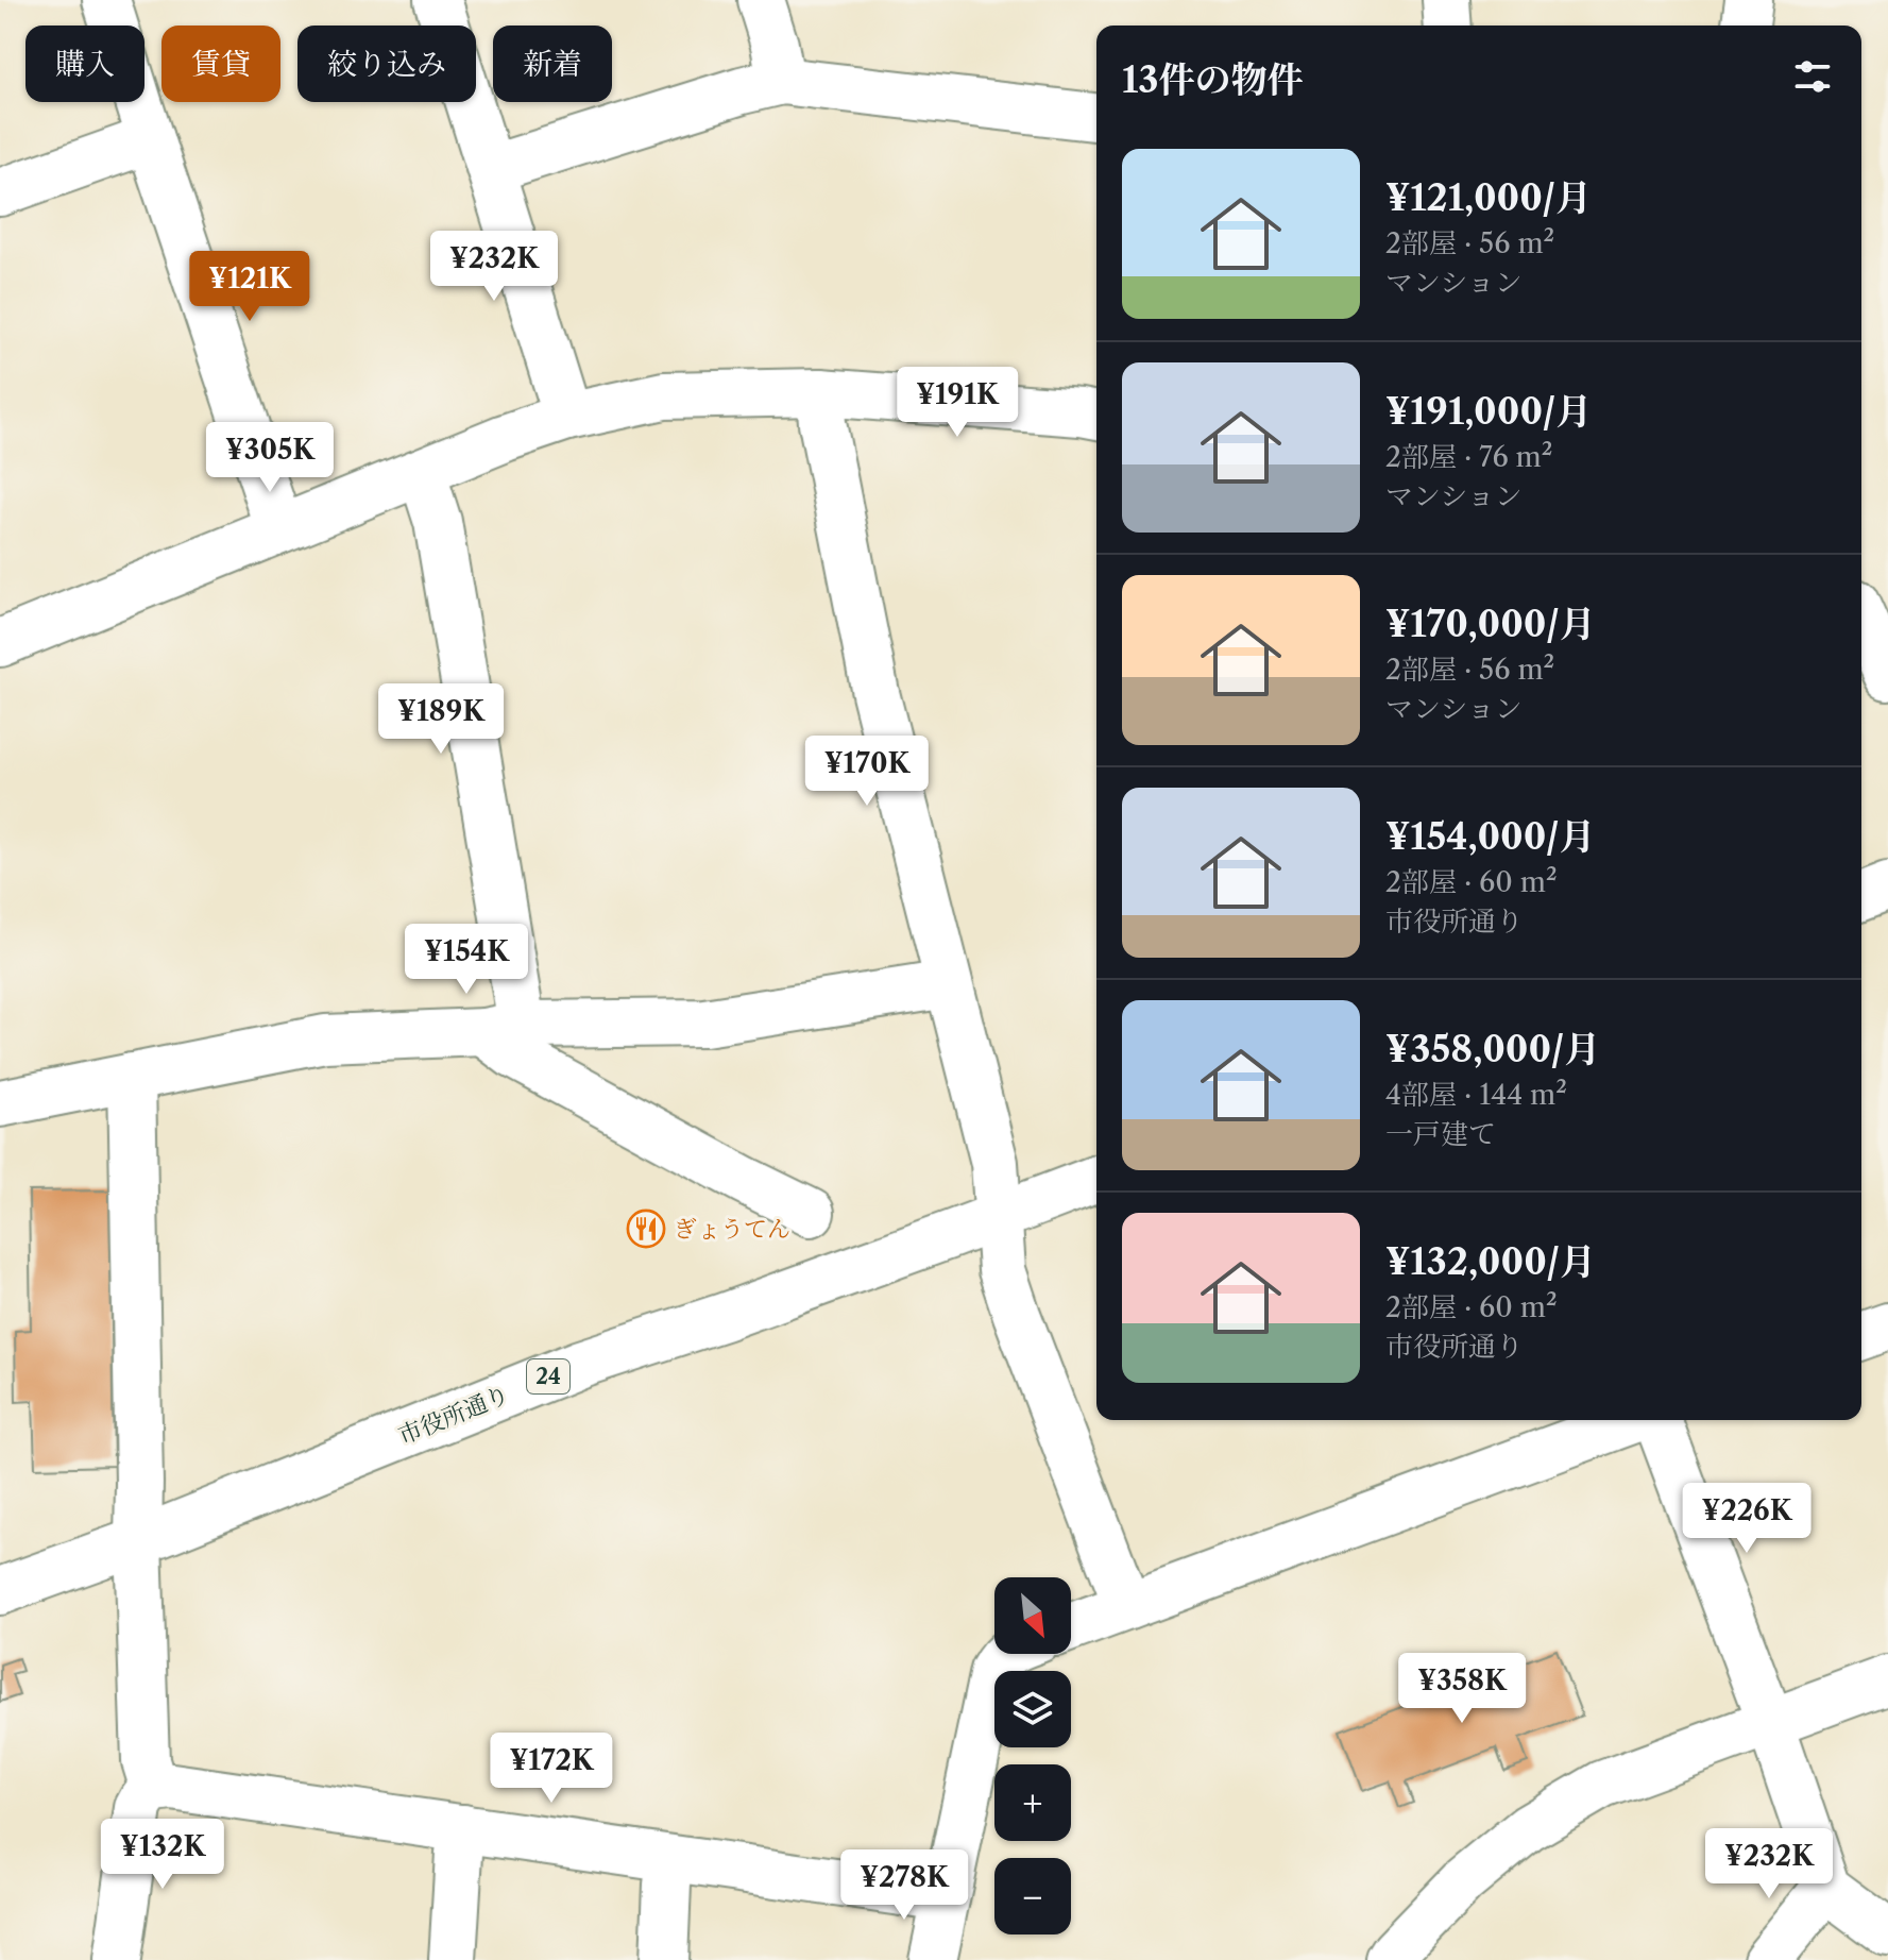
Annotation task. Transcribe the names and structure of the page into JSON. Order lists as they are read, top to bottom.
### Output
{
  "streets": {
    "street": ["24", "市役所通り"]
  },
  "places": {
    "restaurant": ["ぎょうてん"]
  },
  "north": "bottom right",
  "page": {
    "chip": [
      "購入",
      "賃貸",
      "絞り込み",
      "新着"
    ],
    "heading": "13件の物件",
    "list": [
      {
        "name": "¥121,000/月",
        "note": "2部屋 · 56 m² · マンション"
      },
      {
        "name": "¥191,000/月",
        "note": "2部屋 · 76 m² · マンション"
      },
      {
        "name": "¥170,000/月",
        "note": "2部屋 · 56 m² · マンション"
      },
      {
        "name": "¥154,000/月",
        "note": "2部屋 · 60 m² · 市役所通り"
      },
      {
        "name": "¥358,000/月",
        "note": "4部屋 · 144 m² · 一戸建て"
      },
      {
        "name": "¥132,000/月",
        "note": "2部屋 · 60 m² · 市役所通り"
      }
    ],
    "price": [
      "¥232K",
      "¥121K",
      "¥191K",
      "¥305K",
      "¥189K",
      "¥170K",
      "¥154K",
      "¥226K",
      "¥358K",
      "¥172K",
      "¥132K",
      "¥232K",
      "¥278K"
    ],
    "map_buttons": ["+", "−"]
  }
}
